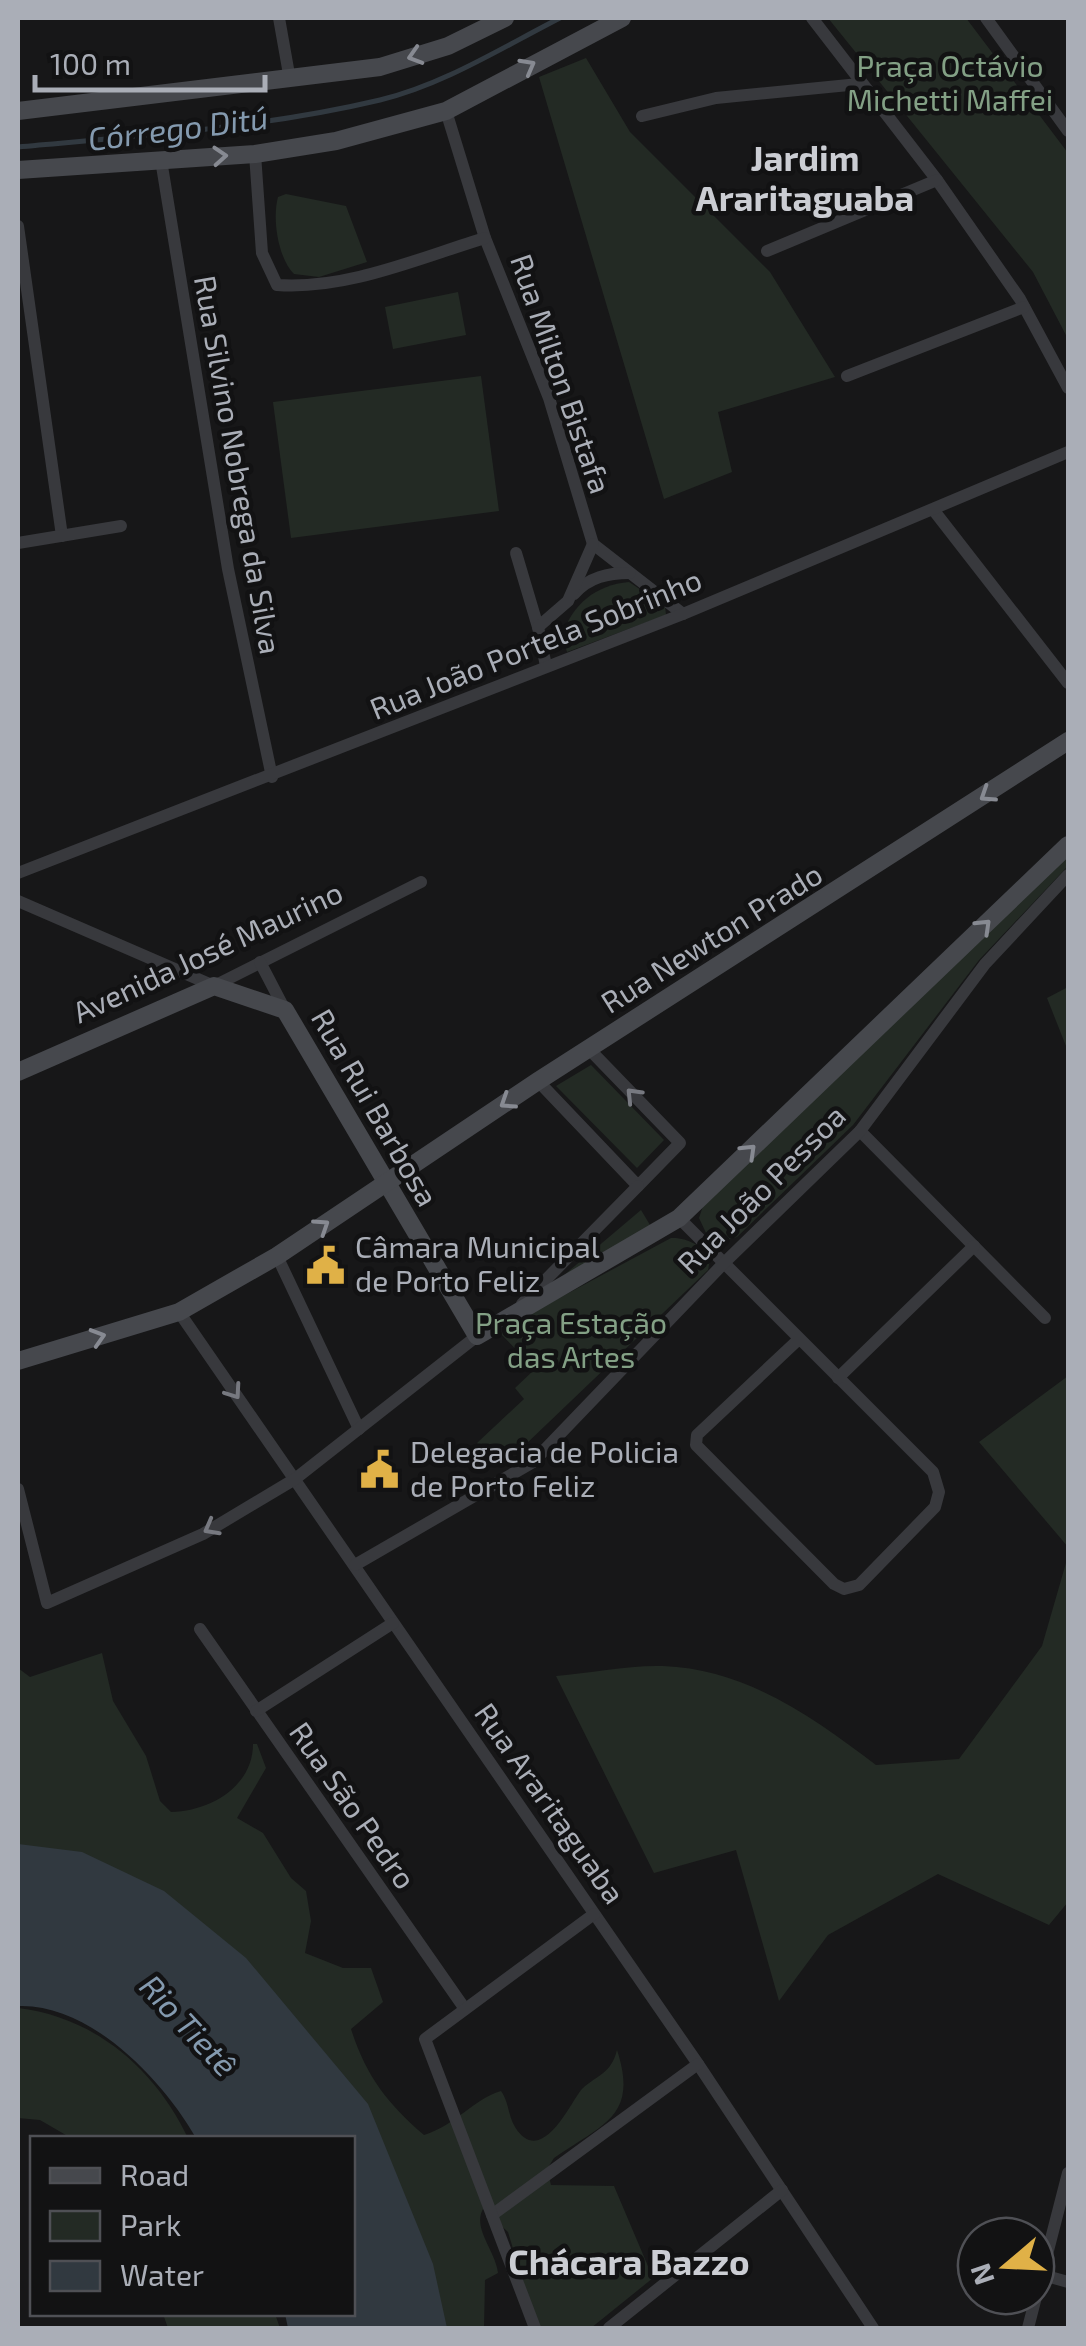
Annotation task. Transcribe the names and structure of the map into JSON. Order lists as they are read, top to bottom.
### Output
{
  "streets": {
    "street": [
      "Rua Milton Bistafa",
      "Rua Silvino Nobrega da Silva",
      "Rua João Portela Sobrinho",
      "Rua Newton Prado",
      "Avenida José Maurino",
      "Rua Rui Barbosa",
      "Rua João Pessoa",
      "Rua Araritaguaba",
      "Rua São Pedro"
    ]
  },
  "crossings": [
    ["Rua Silvino Nobrega da Silva", "Rua João Portela Sobrinho"],
    ["Rua Newton Prado", "Rua Rui Barbosa"],
    ["Rua Newton Prado", "Rua Araritaguaba"],
    ["Avenida José Maurino", "Rua Rui Barbosa"],
    ["Rua João Pessoa", "Rua Araritaguaba"]
  ],
  "districts": ["Jardim Araritaguaba", "Chácara Bazzo"],
  "water": ["Córrego Ditú", "Rio Tietê"],
  "parks": ["Praça Octávio Michetti Maffei", "Praça Estação das Artes"],
  "places": {
    "public building": ["Câmara Municipal de Porto Feliz", "Delegacia de Policia de Porto Feliz"]
  },
  "legend": ["Road", "Park", "Water"],
  "scale_bar": "100 m",
  "north": "left"
}
